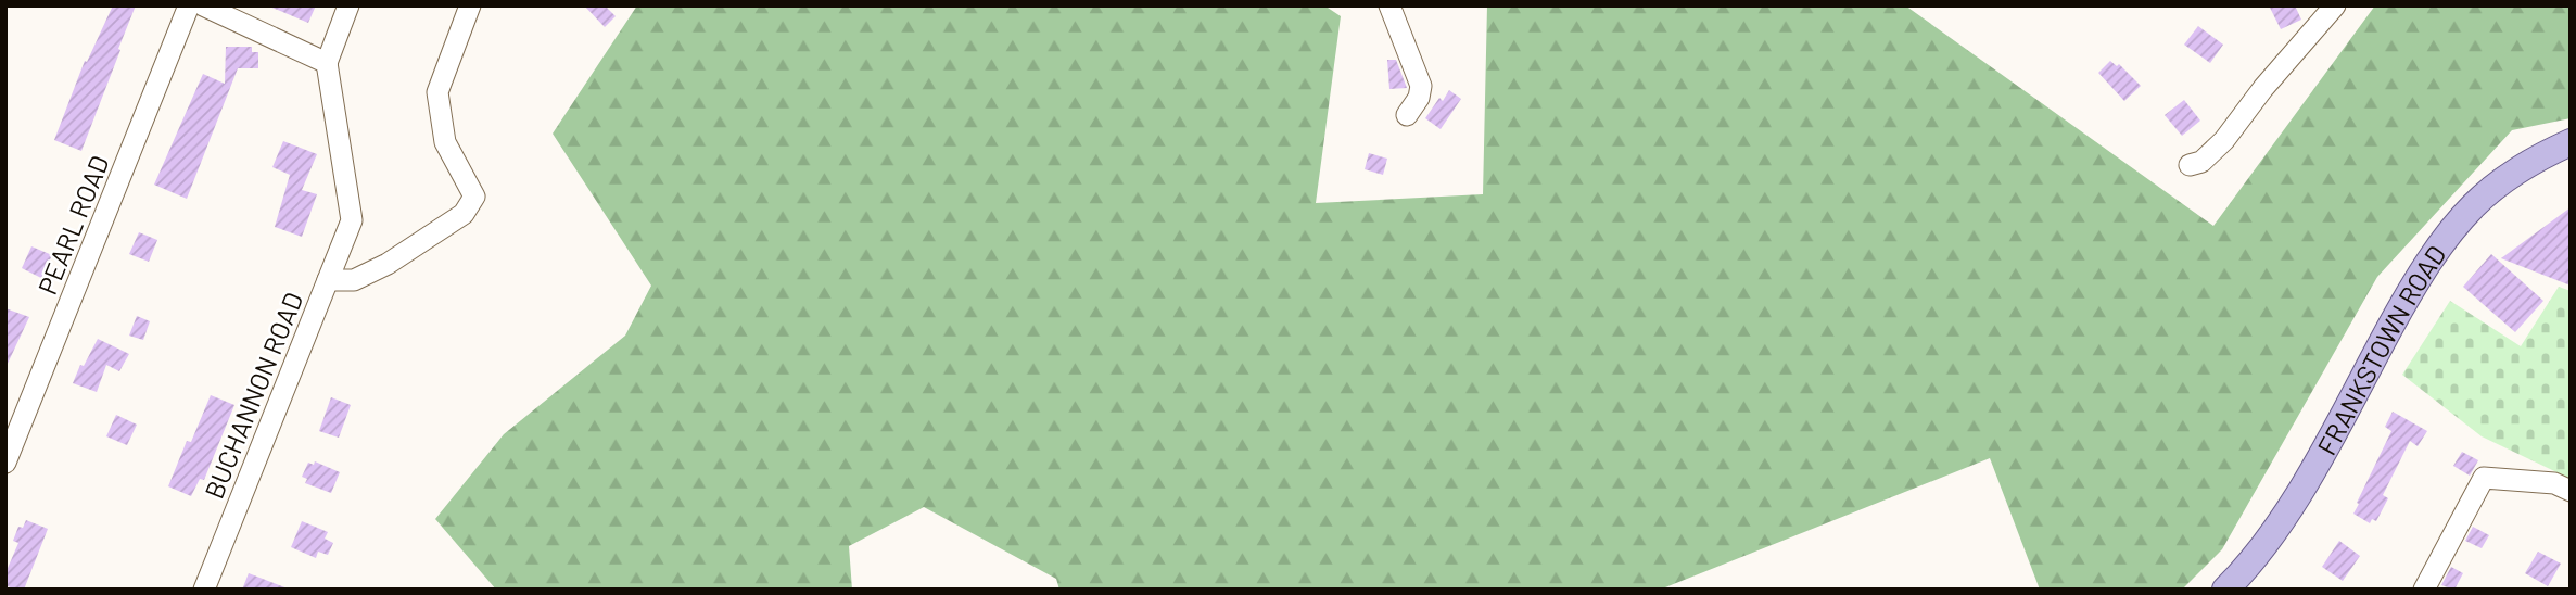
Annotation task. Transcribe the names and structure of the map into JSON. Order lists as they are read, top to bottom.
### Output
{
  "streets": {
    "main road": ["FRANKSTOWN ROAD"],
    "street": ["PEARL ROAD", "BUCHANNON ROAD"]
  }
}
